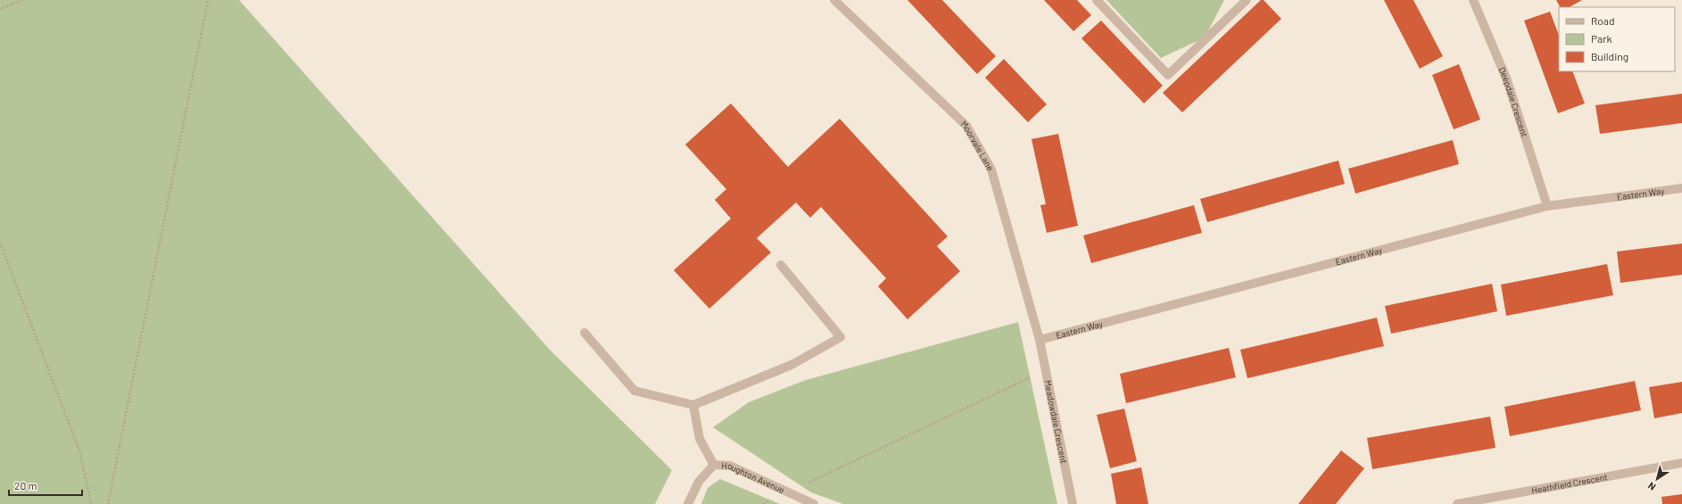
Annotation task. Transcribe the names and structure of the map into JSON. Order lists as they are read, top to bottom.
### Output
{
  "streets": {
    "street": [
      "Deepdale Crescent",
      "Moorvale Lane",
      "Eastern Way",
      "Meadowdale Crescent",
      "Houghton Avenue",
      "Heathfield Crescent"
    ]
  },
  "crossings": [
    ["Deepdale Crescent", "Eastern Way"],
    ["Moorvale Lane", "Eastern Way"],
    ["Moorvale Lane", "Meadowdale Crescent"],
    ["Eastern Way", "Meadowdale Crescent"]
  ],
  "legend": ["Road", "Park", "Building"],
  "scale_bar": "20 m",
  "north": "bottom left"
}
